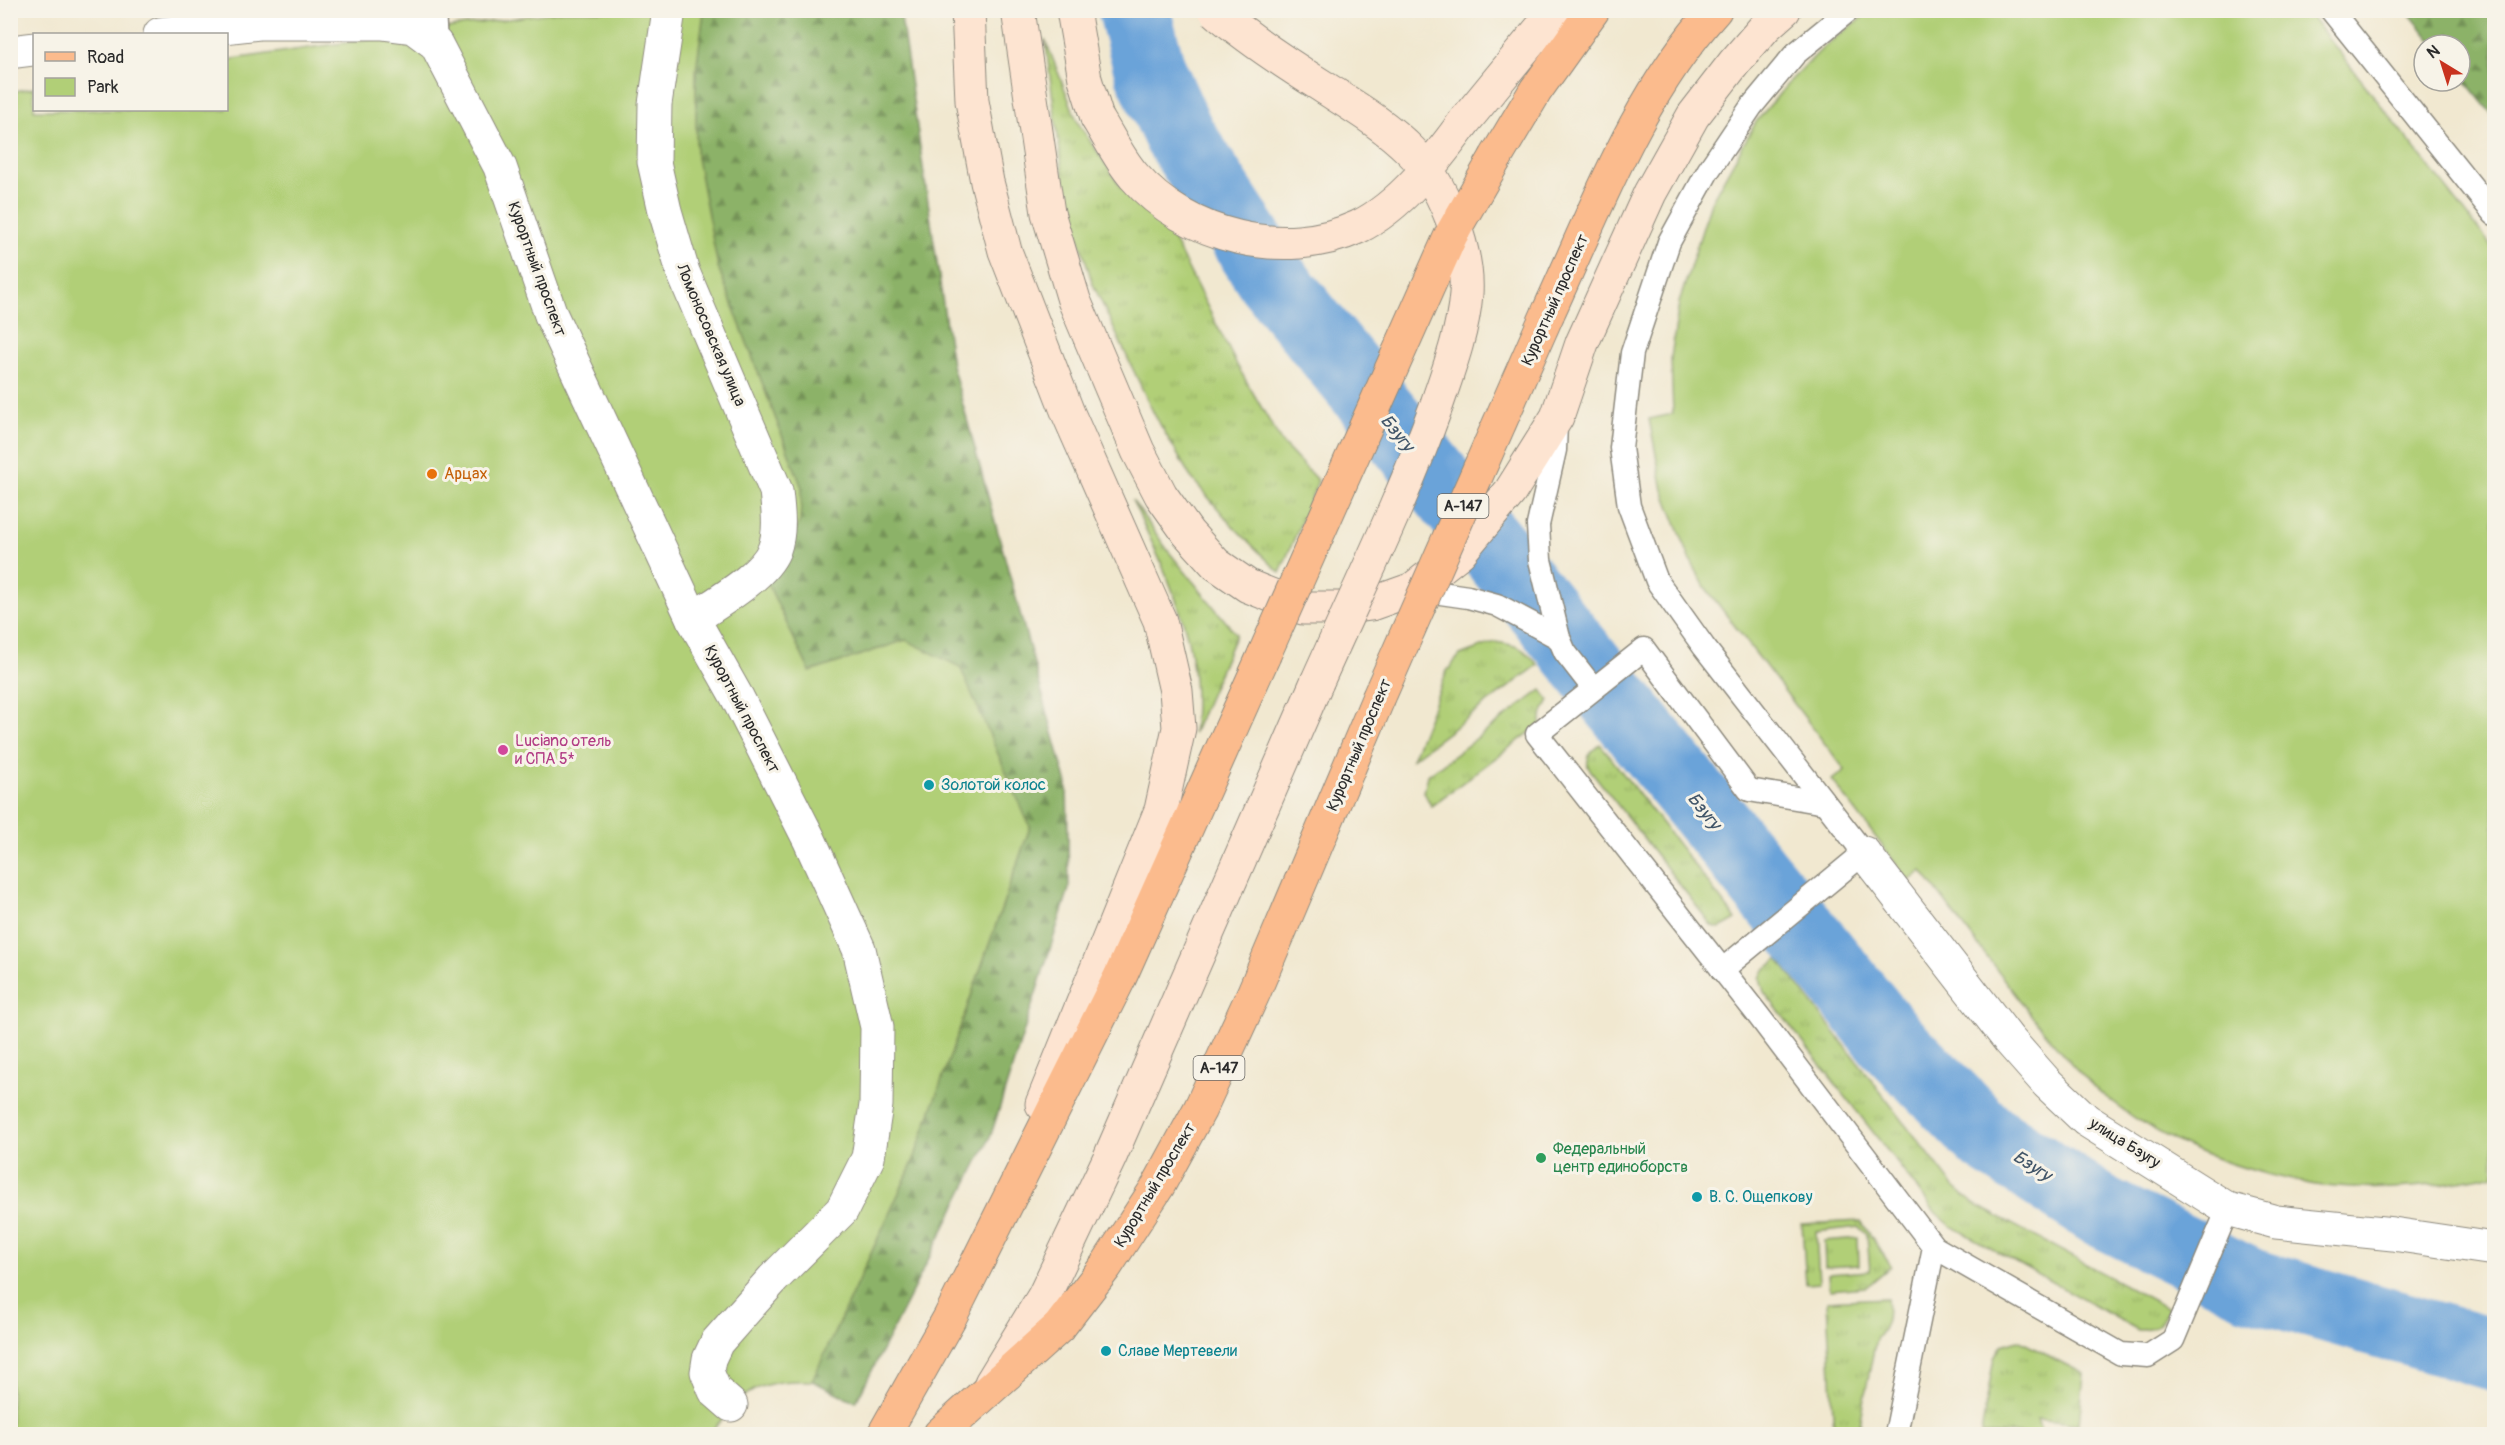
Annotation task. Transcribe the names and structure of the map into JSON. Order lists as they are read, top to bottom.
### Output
{
  "streets": {
    "main road": ["Курортный проспект", "А-147"],
    "street": ["Ломоносовская улица", "улица Бзугу"]
  },
  "crossings": [
    ["Курортный проспект", "Ломоносовская улица"],
    ["Курортный проспект", "А-147"]
  ],
  "water": ["Бзугу"],
  "places": [
    "Арцах",
    "Luciano отель и СПА 5*",
    "Золотой колос",
    "Федеральный центр единоборств",
    "В. С. Ощепкову",
    "Славе Мертевели"
  ],
  "legend": ["Road", "Park"],
  "north": "top left"
}
